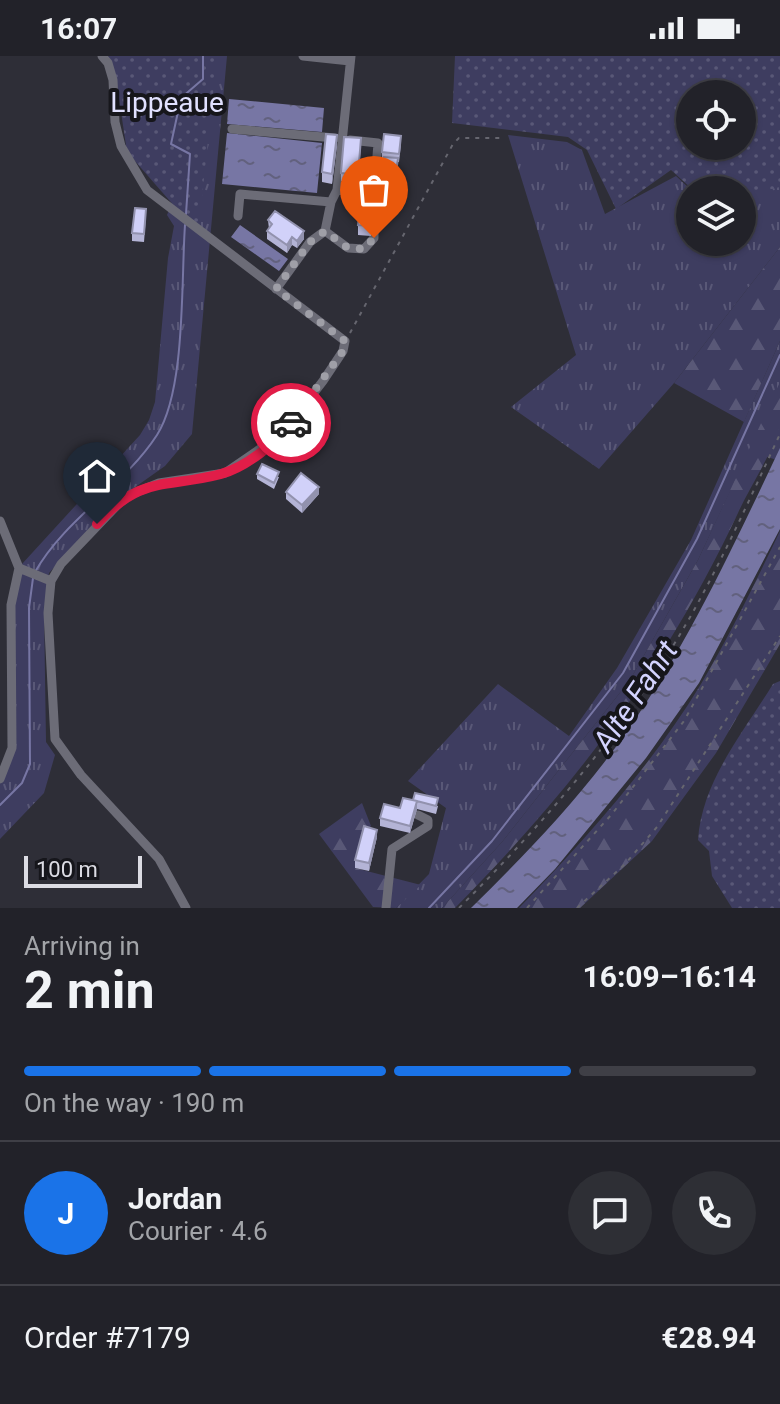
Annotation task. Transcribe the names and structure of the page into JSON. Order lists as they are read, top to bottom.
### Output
{
  "water": ["Alte Fahrt"],
  "parks": ["Lippeaue"],
  "scale_bar": "100 m",
  "page": {
    "status": "16:07",
    "scale": "100 m",
    "heading": ["2 min", "Arriving in", "16:09–16:14"],
    "panel": [
      "Jordan",
      "Courier · 4.6",
      "Order #7179",
      "€28.94"
    ],
    "bar": "On the way · 190 m",
    "round": "J"
  }
}
